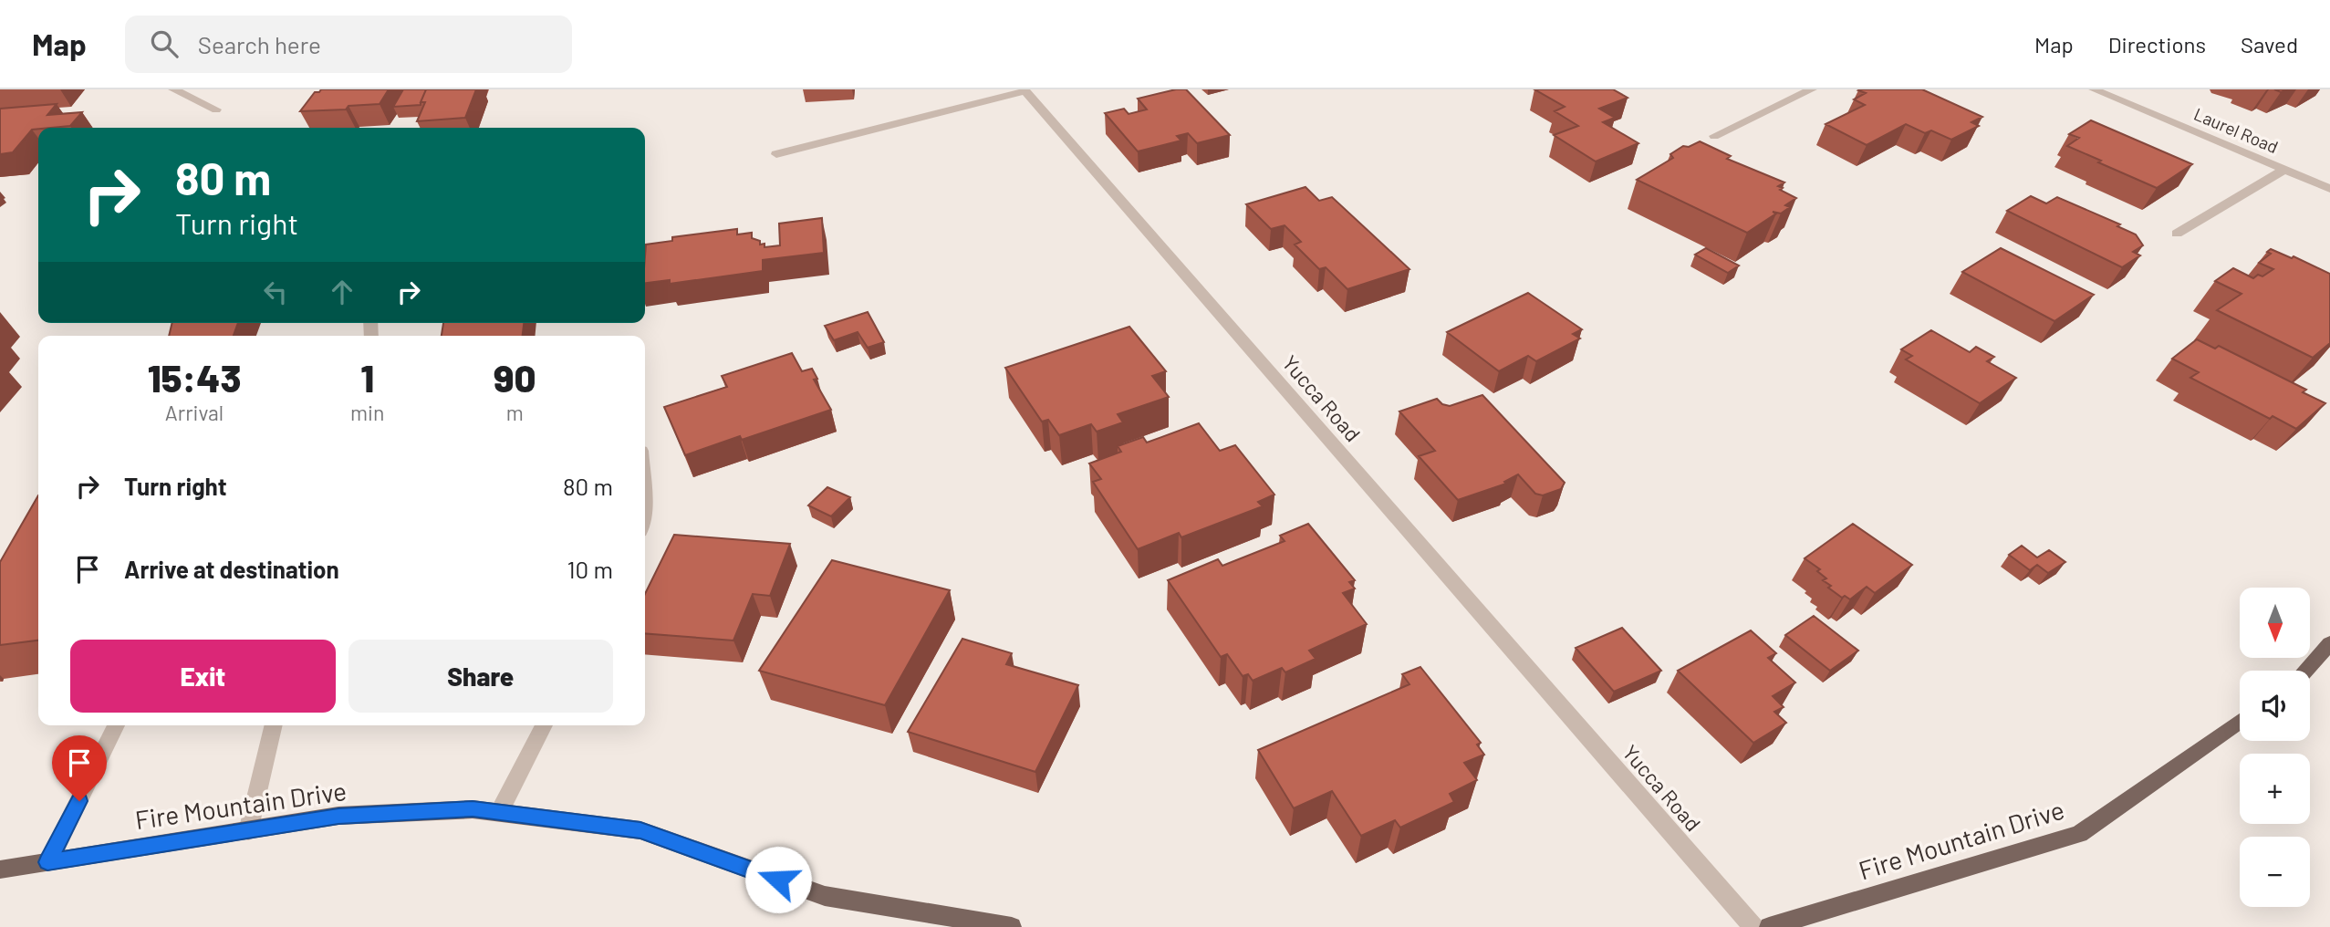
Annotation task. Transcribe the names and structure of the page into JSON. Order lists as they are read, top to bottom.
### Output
{
  "streets": {
    "main road": ["Fire Mountain Drive"],
    "street": ["Laurel Road", "Yucca Road"]
  },
  "north": "bottom",
  "page": {
    "header": "Map",
    "search": "Search here",
    "nav": ["Map", "Directions", "Saved"],
    "turn": ["80 m", "Turn right"],
    "eta": [
      "15:43",
      "Arrival",
      "1",
      "min",
      "90",
      "m"
    ],
    "list": [
      {
        "name": "Turn right",
        "value": "80 m"
      },
      {
        "name": "Arrive at destination",
        "value": "10 m"
      }
    ],
    "map_buttons": ["+", "−"],
    "buttons": ["Exit", "Share"]
  }
}
